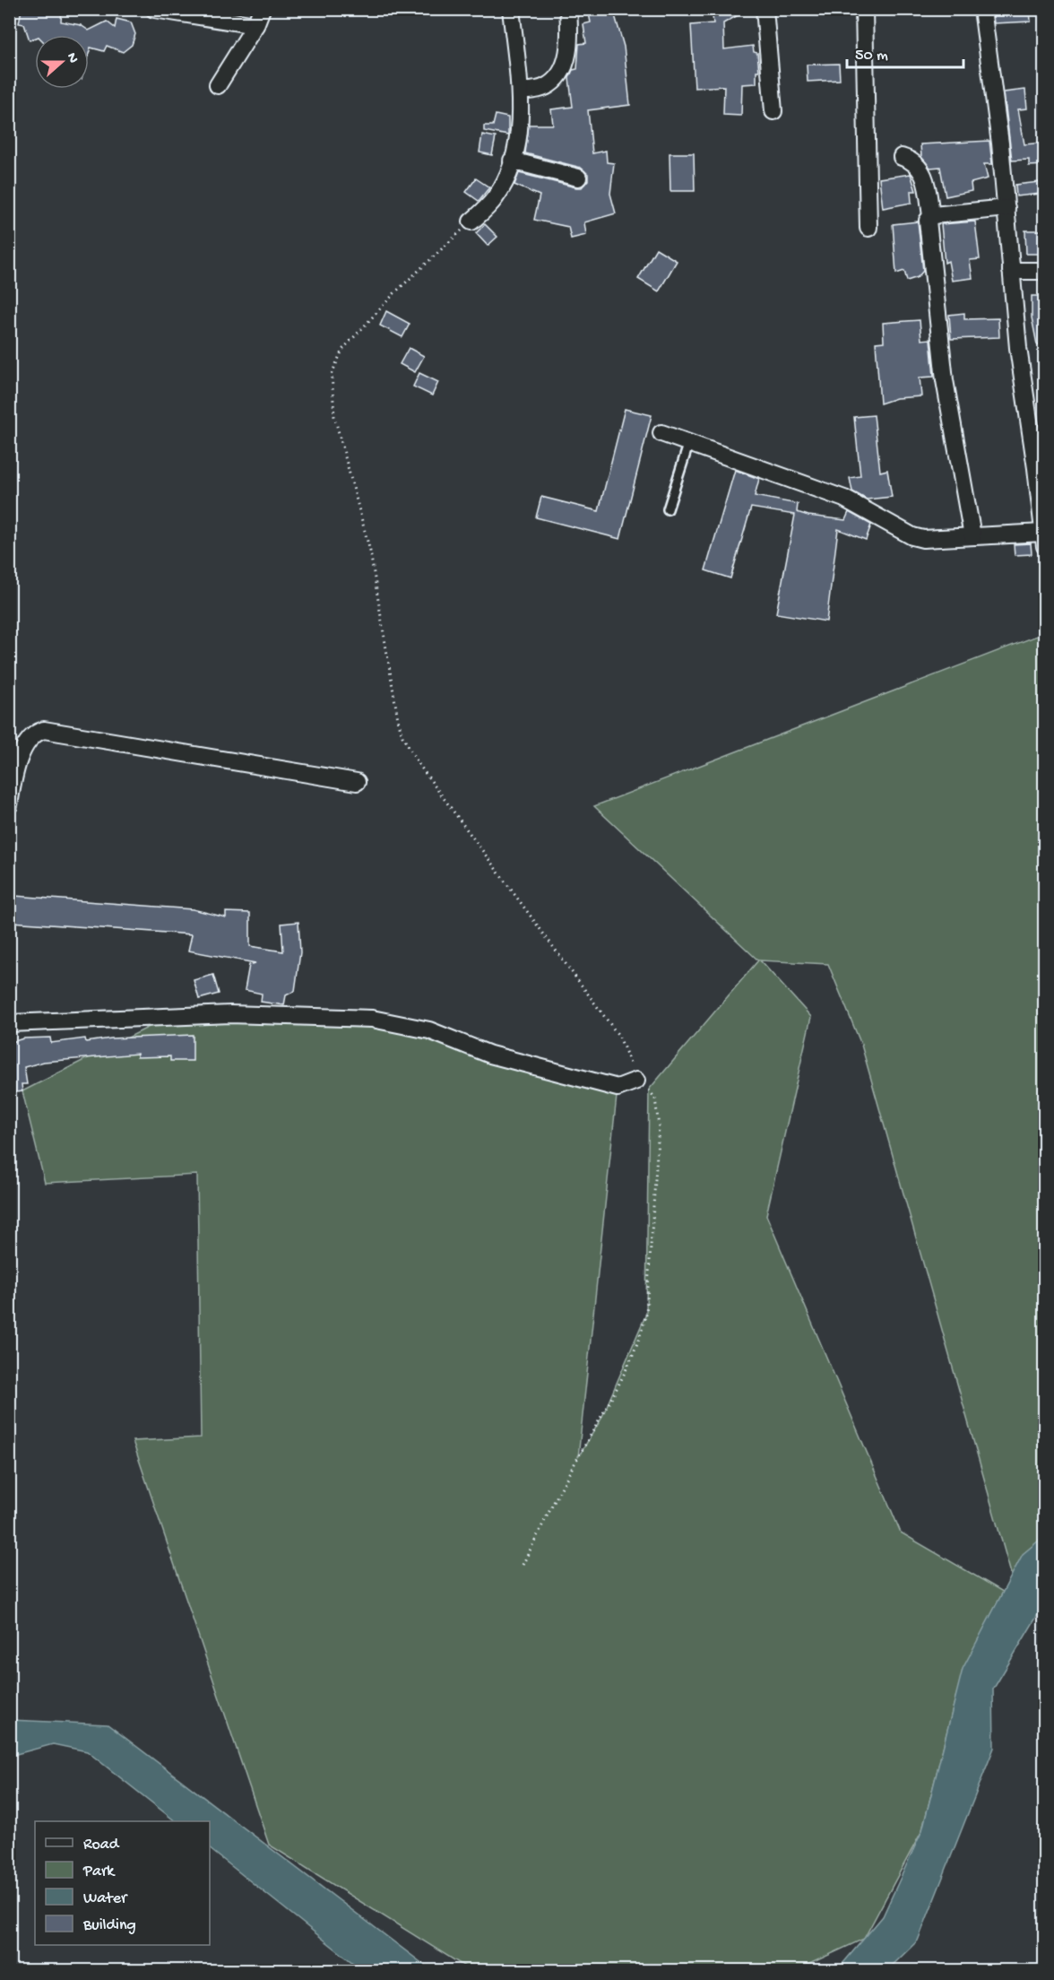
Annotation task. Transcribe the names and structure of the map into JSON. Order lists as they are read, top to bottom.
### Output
{
  "legend": [
    "Road",
    "Park",
    "Water",
    "Building"
  ],
  "scale_bar": "50 m",
  "north": "right"
}
